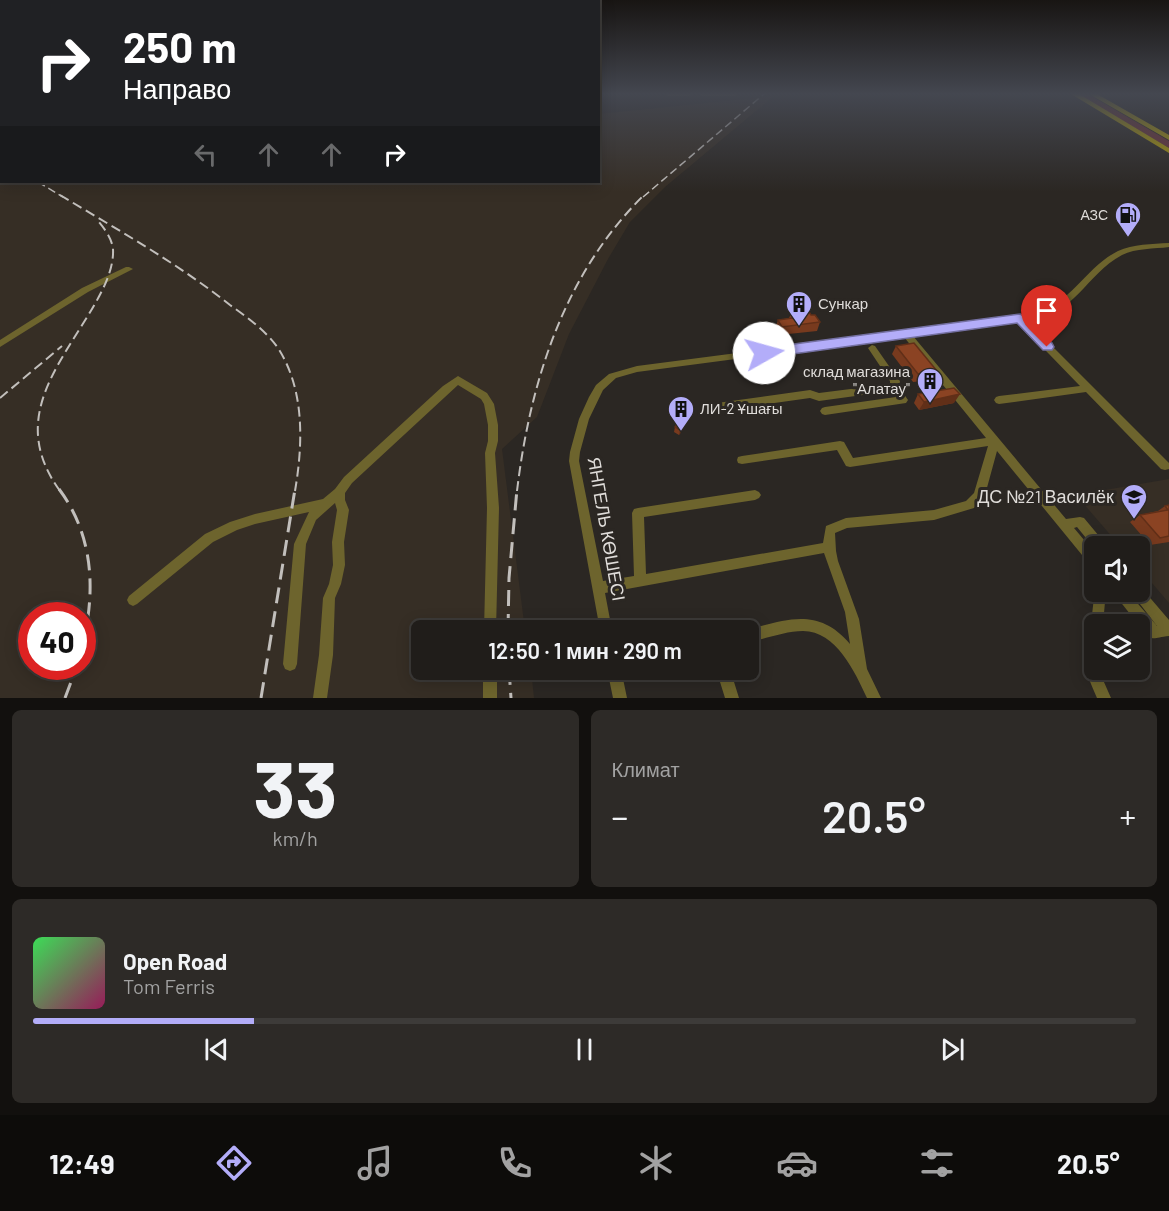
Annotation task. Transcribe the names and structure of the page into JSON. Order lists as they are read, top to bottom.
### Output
{
  "streets": {
    "street": ["ЯНГЕЛЬ КӨШЕСІ"]
  },
  "places": {
    "fuel station": ["АЗС"],
    "building": ["Сункар", "склад магазина \"Алатау\"", "ЛИ-2 Ұшағы"],
    "school or university": ["ДС №21 Василёк"]
  },
  "page": {
    "turn": ["250 m", "Направо"],
    "limit": "40",
    "trip": "12:50 · 1 мин · 290 m",
    "tile": [
      ["33", "km/h"],
      "Климат"
    ],
    "heat": ["−", "20.5°", "+"],
    "song": ["Open Road", "Tom Ferris"],
    "tabs": ["12:49", "20.5°"]
  }
}
